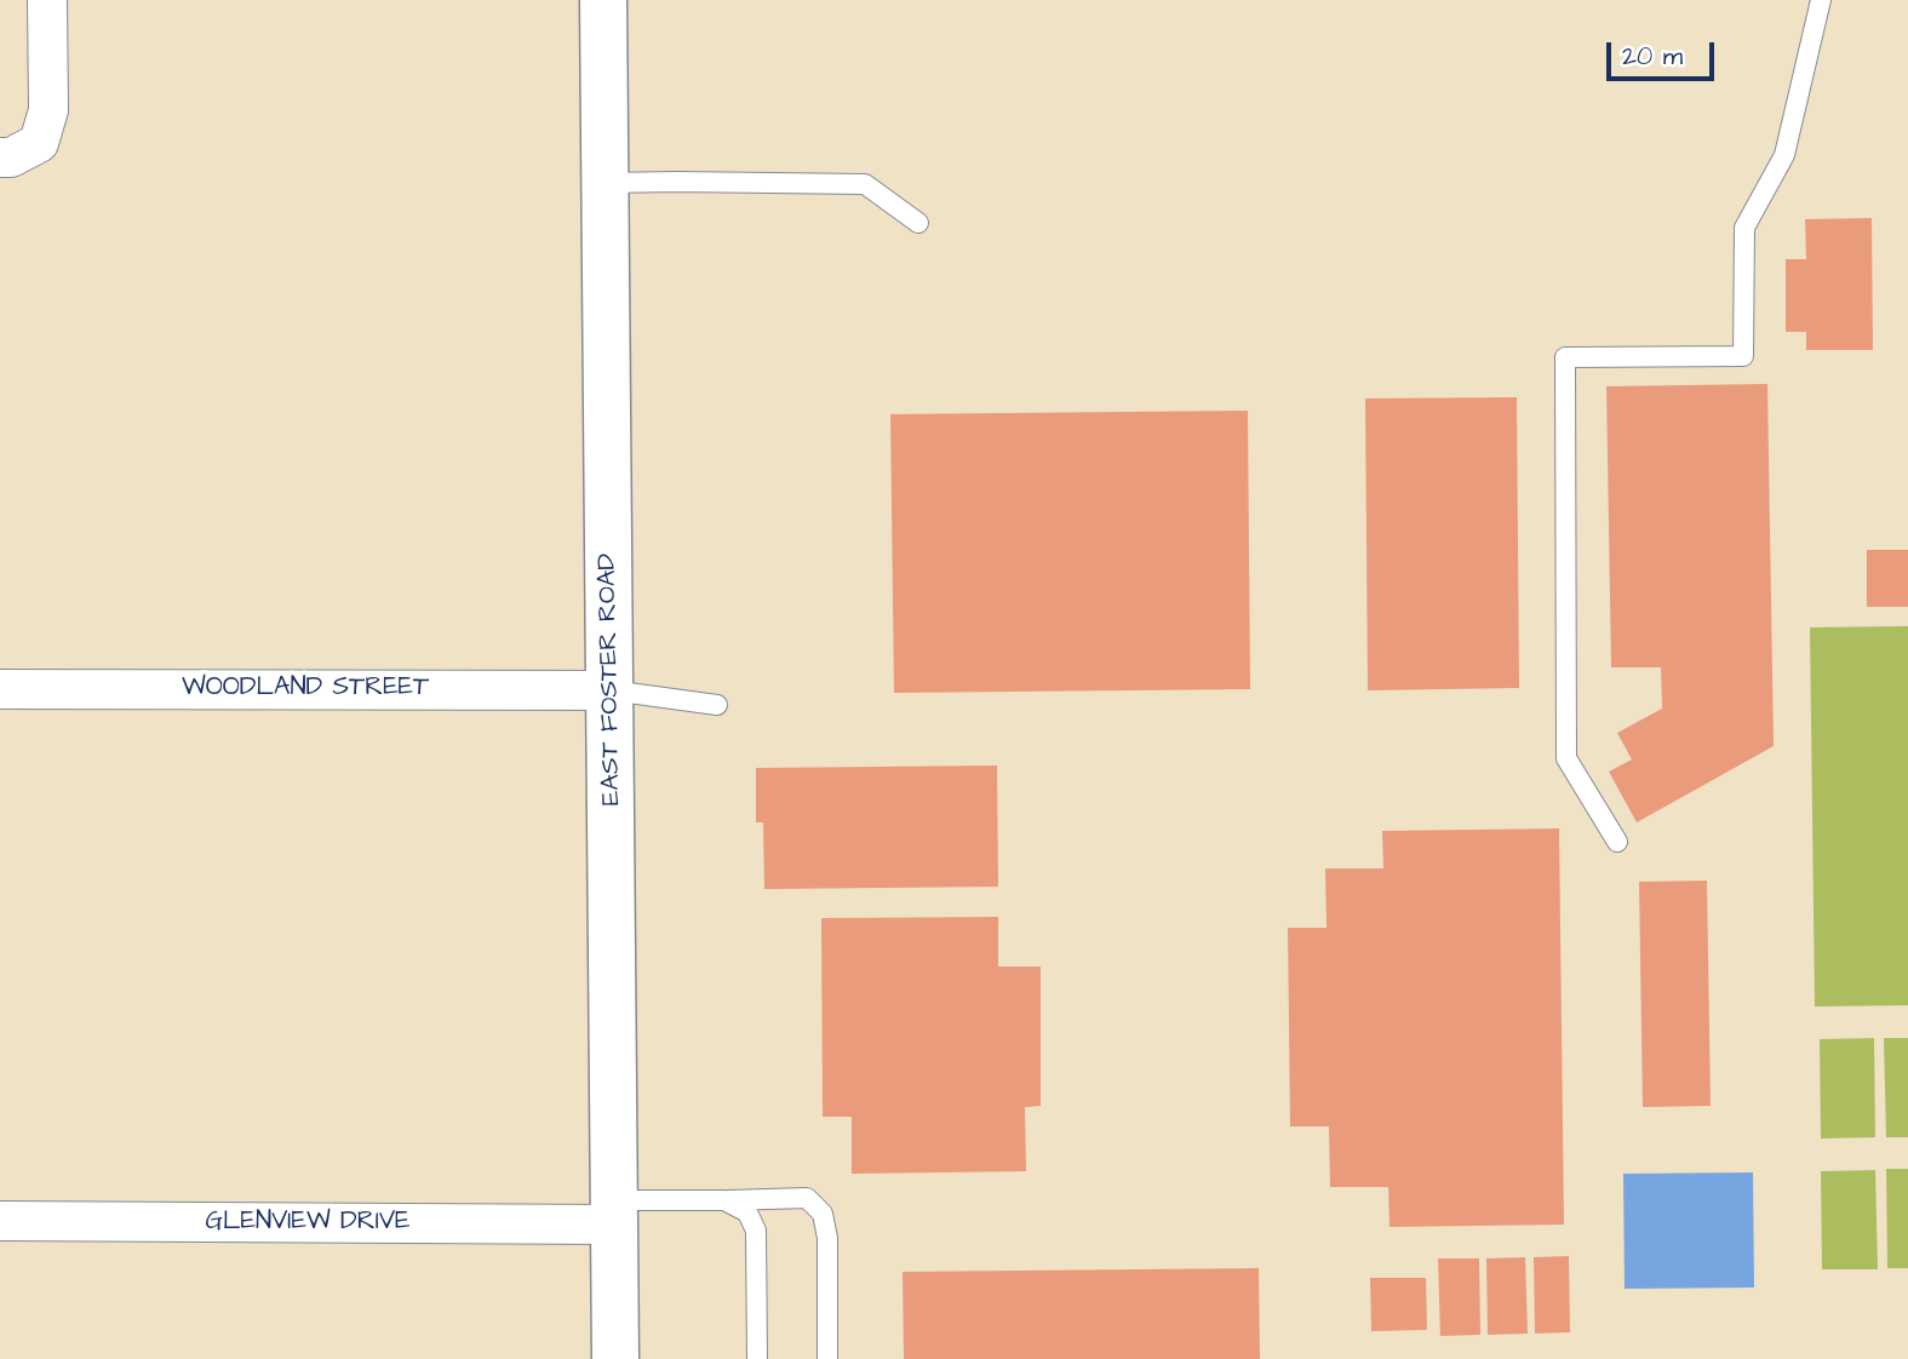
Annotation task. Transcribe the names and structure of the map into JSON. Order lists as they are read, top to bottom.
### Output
{
  "streets": {
    "street": ["EAST FOSTER ROAD", "WOODLAND STREET", "GLENVIEW DRIVE"]
  },
  "crossings": [
    ["EAST FOSTER ROAD", "WOODLAND STREET"],
    ["EAST FOSTER ROAD", "GLENVIEW DRIVE"]
  ],
  "scale_bar": "20 m"
}
